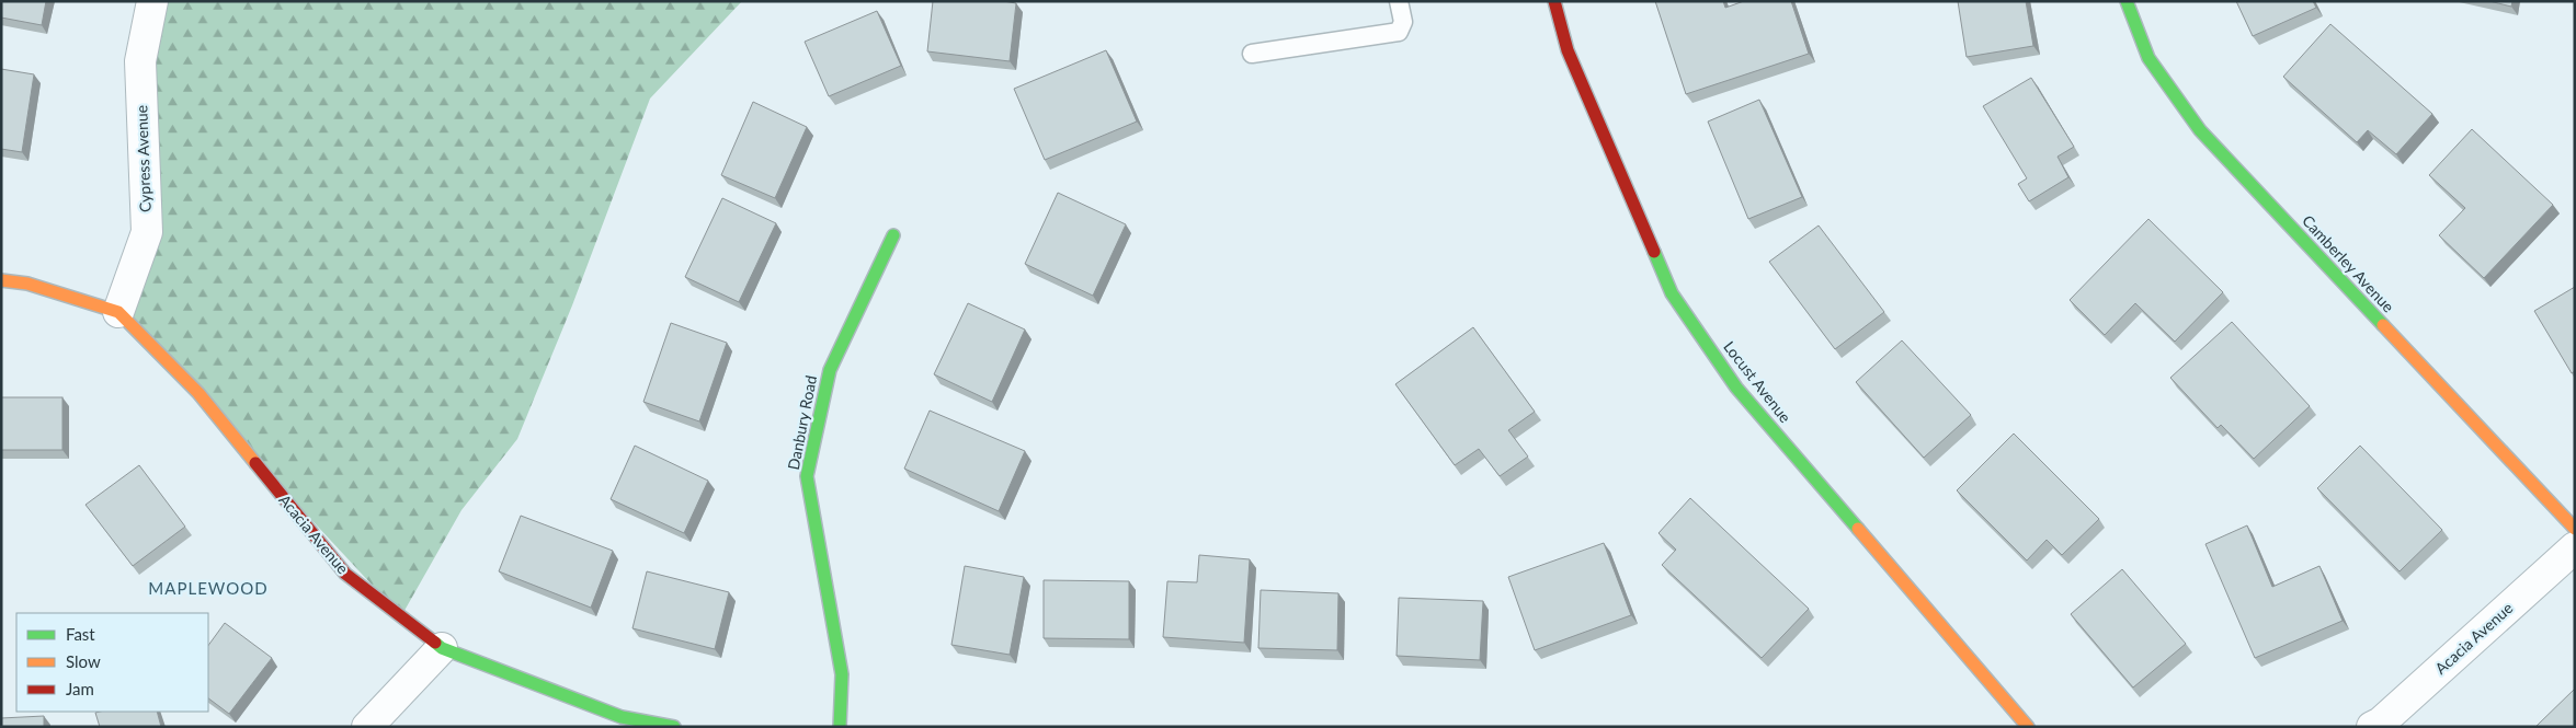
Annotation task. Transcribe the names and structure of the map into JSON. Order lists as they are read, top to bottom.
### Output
{
  "streets": {
    "street": [
      "Cypress Avenue",
      "Camberley Avenue",
      "Locust Avenue",
      "Danbury Road",
      "Acacia Avenue"
    ]
  },
  "crossings": [
    ["Cypress Avenue", "Acacia Avenue"]
  ],
  "districts": ["MAPLEWOOD"],
  "legend": ["Fast", "Slow", "Jam"]
}
